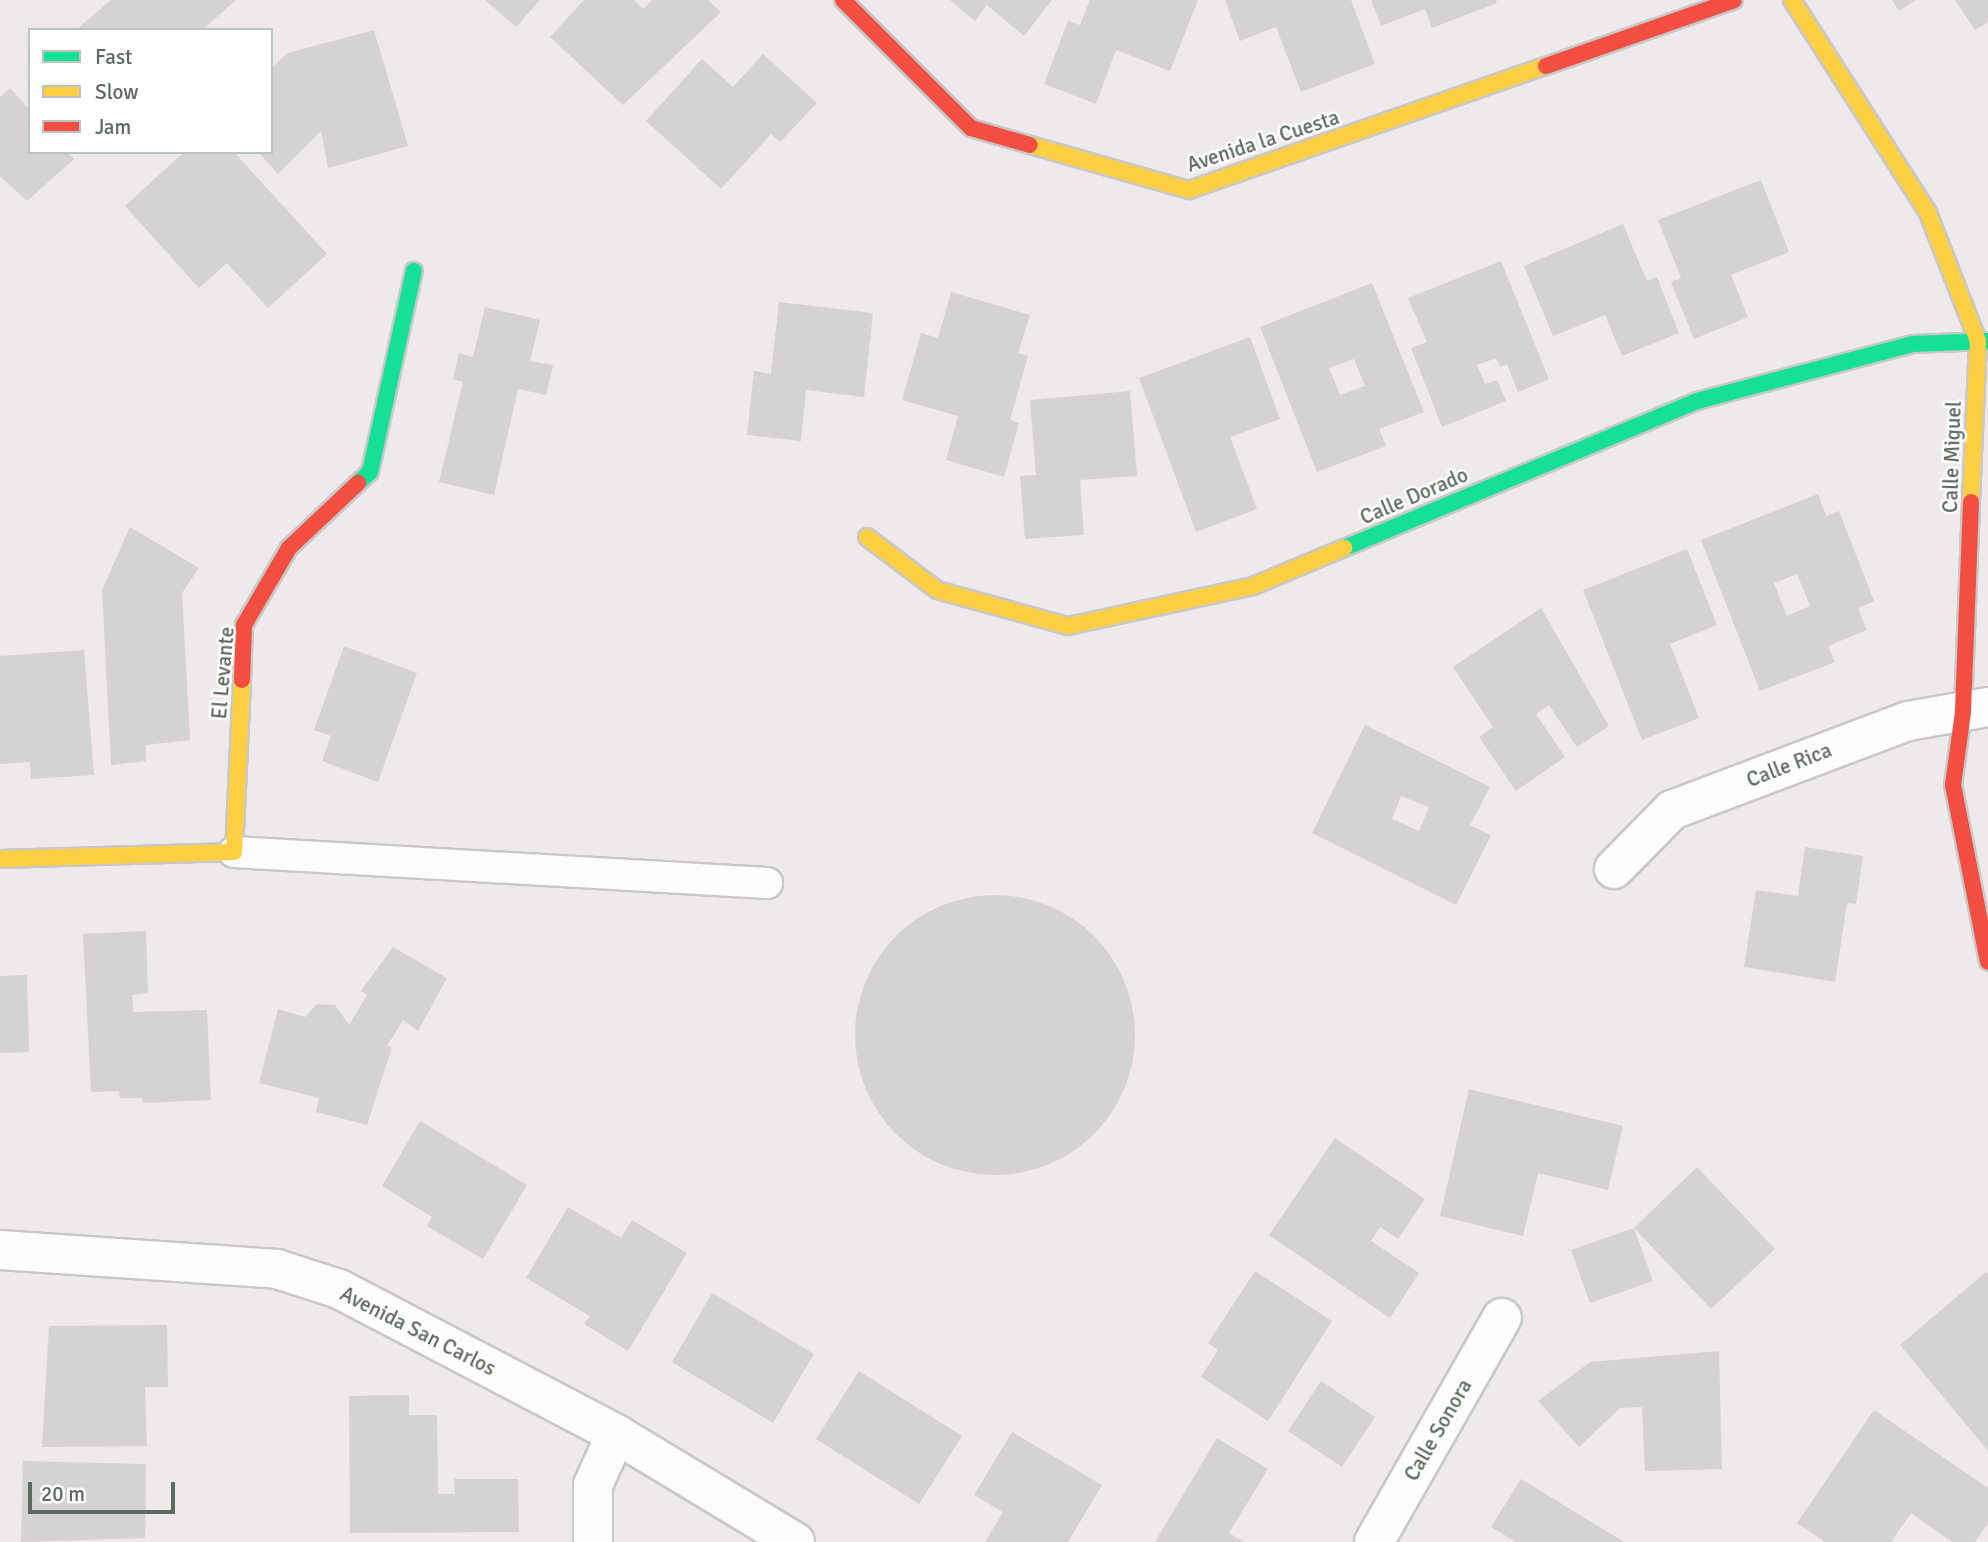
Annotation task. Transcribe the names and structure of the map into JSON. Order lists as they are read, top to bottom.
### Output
{
  "streets": {
    "street": [
      "Avenida la Cuesta",
      "Calle Miguel",
      "Calle Dorado",
      "El Levante",
      "Calle Rica",
      "Avenida San Carlos",
      "Calle Sonora"
    ]
  },
  "crossings": [
    ["Calle Miguel", "Calle Dorado"],
    ["Calle Miguel", "Calle Rica"]
  ],
  "legend": ["Fast", "Slow", "Jam"],
  "scale_bar": "20 m"
}
